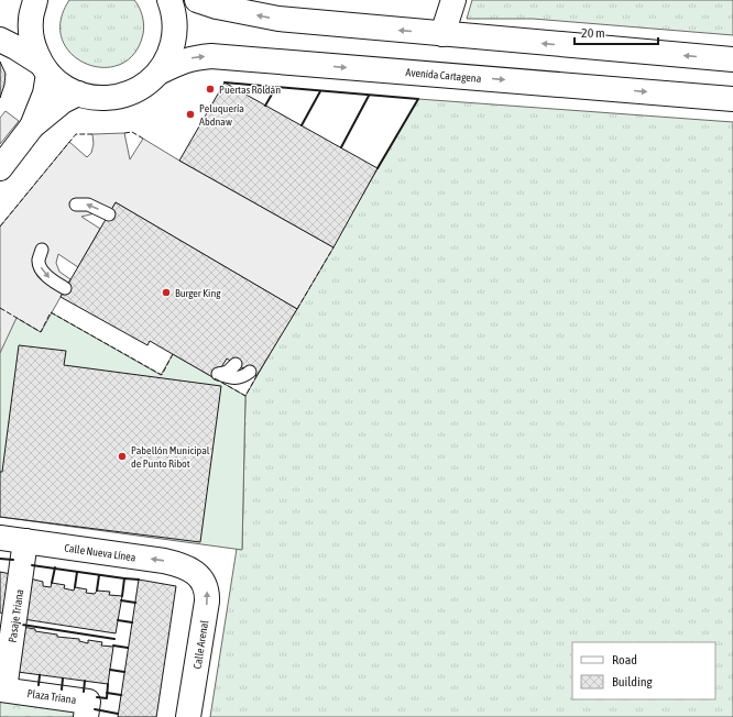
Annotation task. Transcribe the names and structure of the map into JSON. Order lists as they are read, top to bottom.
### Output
{
  "streets": {
    "main road": [
      "Avenida Cartagena",
      "Calle Nueva Línea",
      "Pasaje Triana",
      "Calle Arenal",
      "Plaza Triana"
    ]
  },
  "crossings": [
    ["Calle Nueva Línea", "Pasaje Triana"],
    ["Calle Nueva Línea", "Calle Arenal"],
    ["Pasaje Triana", "Plaza Triana"]
  ],
  "one_way": ["Calle Nueva Línea", "Calle Arenal"],
  "places": [
    "Puertas Roldán",
    "Peluquería Abdnaw",
    "Burger King",
    "Pabellón Municipal de Punto Ribot"
  ],
  "legend": ["Road", "Building"],
  "scale_bar": "20 m"
}
